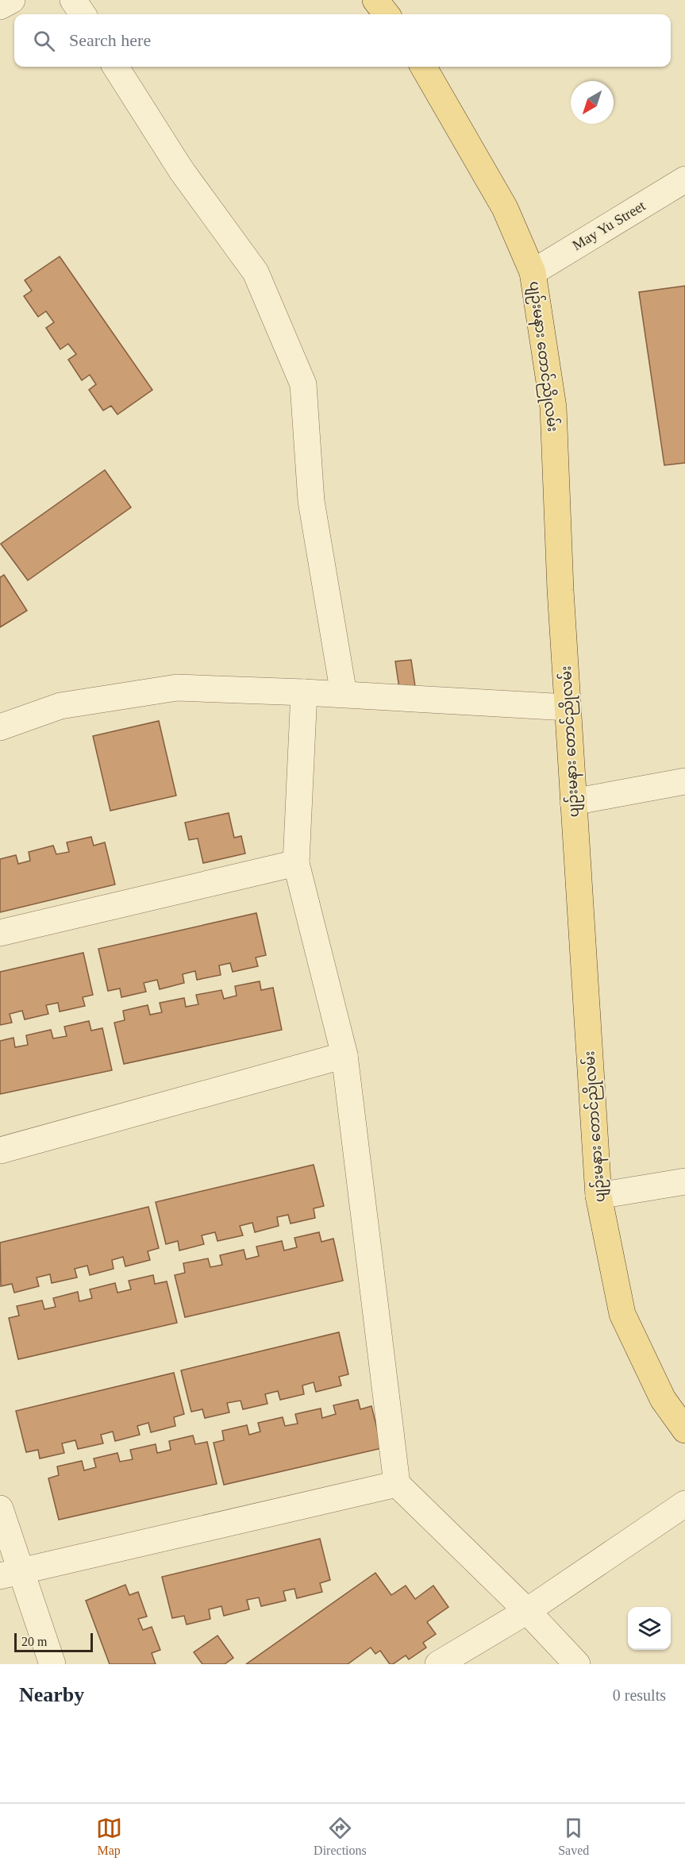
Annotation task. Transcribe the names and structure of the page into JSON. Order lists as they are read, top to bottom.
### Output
{
  "streets": {
    "main road": ["ပျဉ်းမနား တောင်ညိုလမ်း"],
    "street": ["May Yu Street"]
  },
  "crossings": [
    ["May Yu Street", "ပျဉ်းမနား တောင်ညိုလမ်း"]
  ],
  "scale_bar": "20 m",
  "north": "bottom left",
  "page": {
    "search": "Search here",
    "scale": "20 m",
    "heading": ["Nearby", "0 results"],
    "nav": ["Map", "Directions", "Saved"]
  }
}
